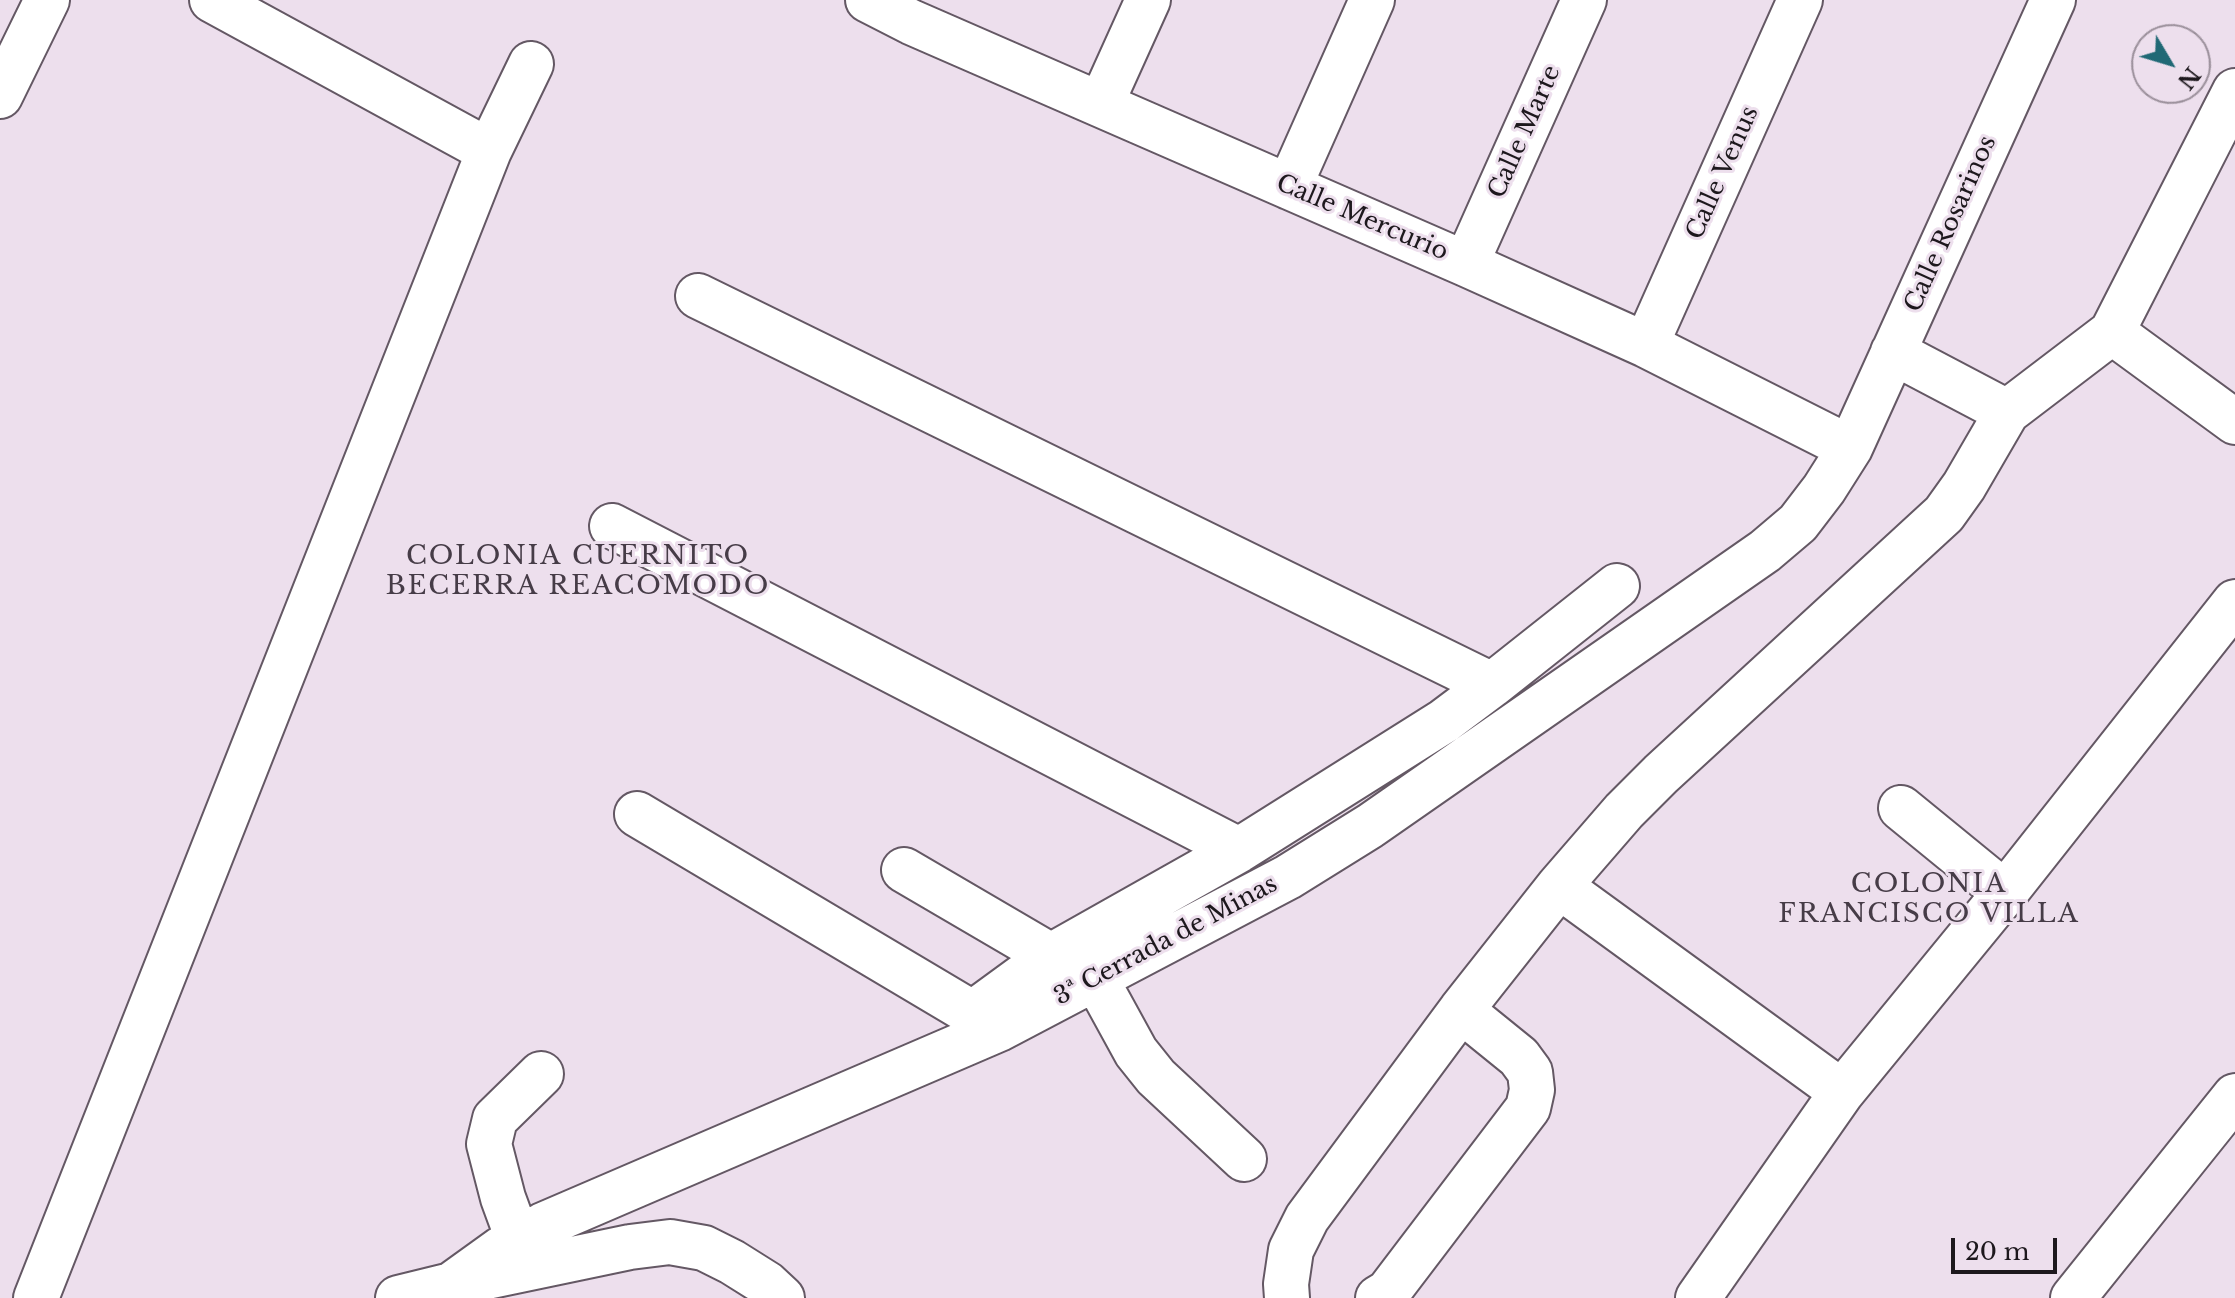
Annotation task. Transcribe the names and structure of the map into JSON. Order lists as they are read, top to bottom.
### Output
{
  "streets": {
    "street": [
      "Calle Marte",
      "Calle Venus",
      "Calle Mercurio",
      "Calle Rosarinos",
      "3ª Cerrada de Minas"
    ]
  },
  "crossings": [
    ["Calle Marte", "Calle Mercurio"],
    ["Calle Venus", "Calle Mercurio"],
    ["Calle Mercurio", "Calle Rosarinos"],
    ["Calle Mercurio", "3ª Cerrada de Minas"],
    ["Calle Rosarinos", "3ª Cerrada de Minas"]
  ],
  "districts": ["COLONIA CUERNITO BECERRA REACOMODO", "COLONIA FRANCISCO VILLA"],
  "scale_bar": "20 m",
  "north": "bottom right"
}
